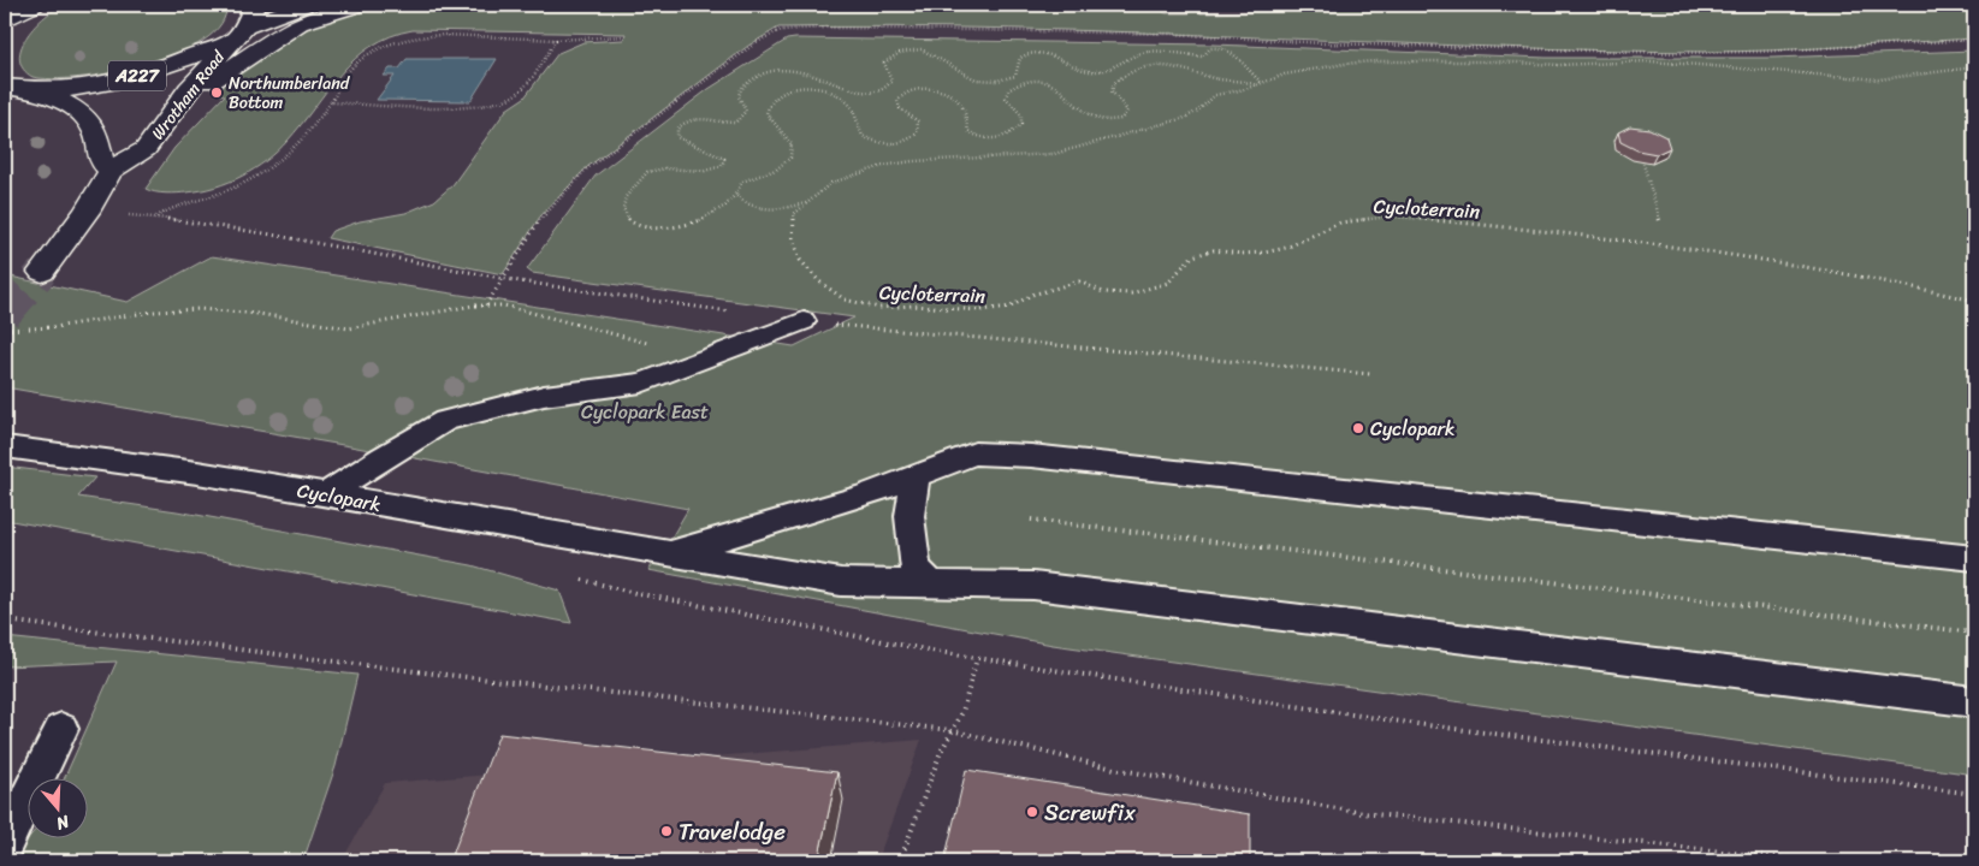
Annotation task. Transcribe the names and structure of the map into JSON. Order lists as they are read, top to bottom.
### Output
{
  "streets": {
    "main road": ["A227", "Wrotham Road"],
    "lane": ["Cyclopark"],
    "path": ["Cycloterrain"]
  },
  "parks": ["Cyclopark East"],
  "places": [
    "Northumberland Bottom",
    "Cyclopark",
    "Screwfix",
    "Travelodge"
  ],
  "north": "bottom"
}
